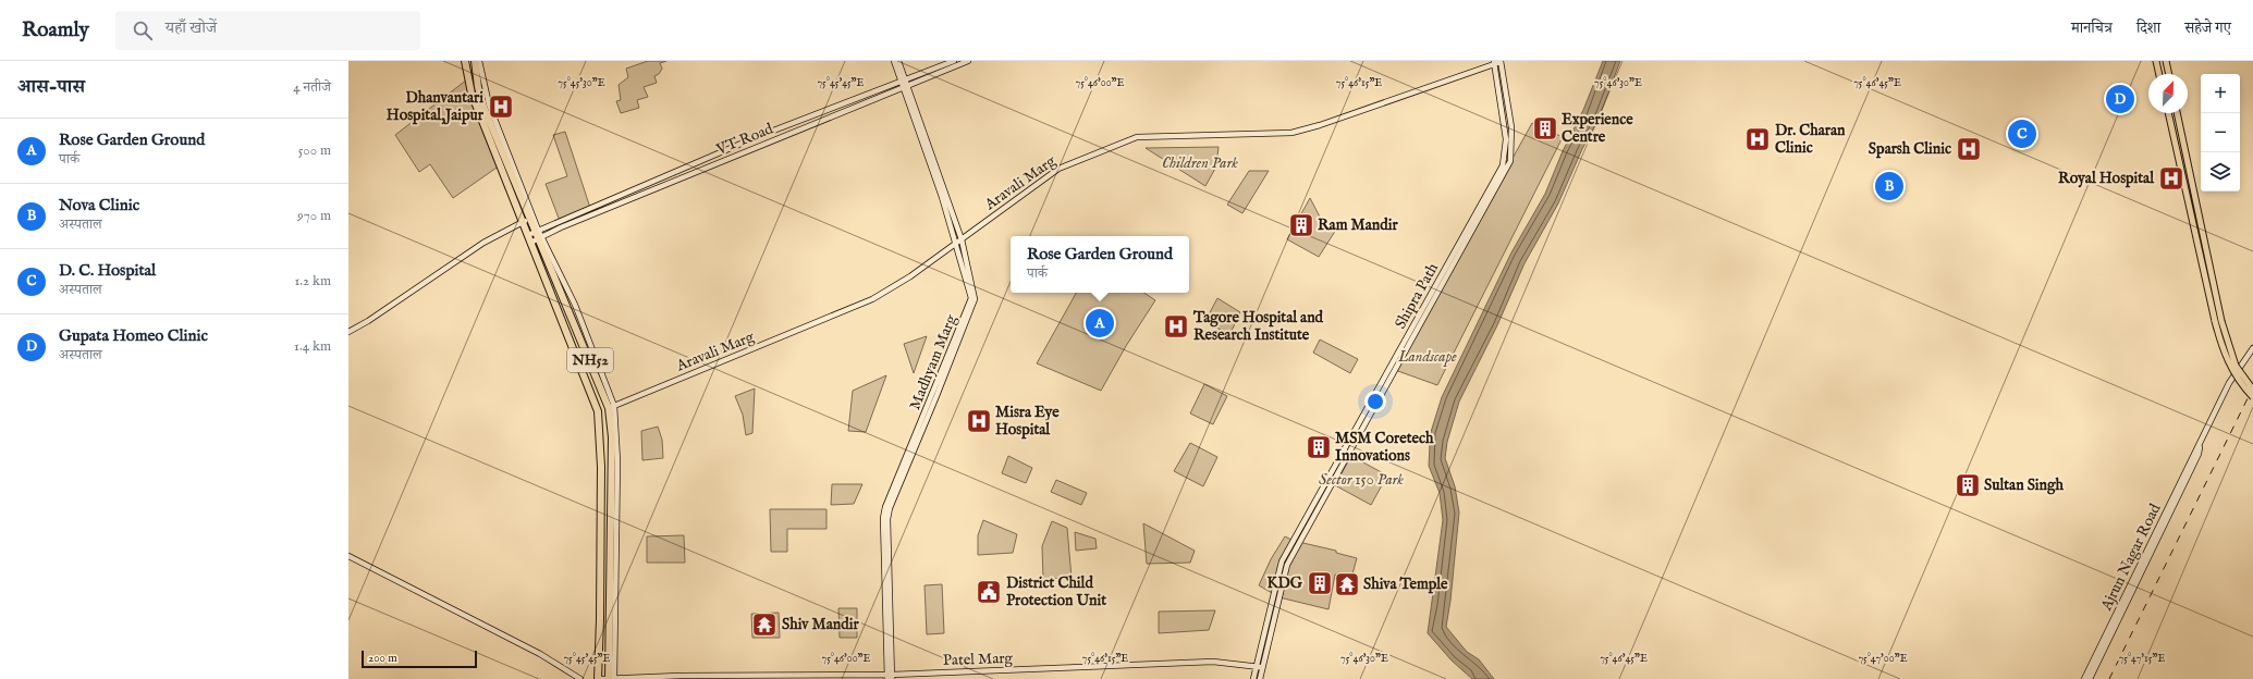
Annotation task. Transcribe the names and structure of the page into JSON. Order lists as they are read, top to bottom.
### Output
{
  "streets": {
    "highway": ["NH52"],
    "street": [
      "VT Road",
      "Aravali Marg",
      "Shipra Path",
      "Madhyam Marg",
      "Ajrun Nagar Road",
      "Patel Marg"
    ]
  },
  "crossings": [
    ["VT Road", "NH52"],
    ["VT Road", "Madhyam Marg"],
    ["Aravali Marg", "Shipra Path"],
    ["Aravali Marg", "NH52"],
    ["Aravali Marg", "Madhyam Marg"],
    ["Shipra Path", "Patel Marg"],
    ["NH52", "Patel Marg"],
    ["Madhyam Marg", "Patel Marg"]
  ],
  "parks": ["Children Park", "Landscape", "Sector 150 Park"],
  "places": {
    "hospital": [
      "Dhanvantari Hospital,Jaipur",
      "Dr. Charan Clinic",
      "Sparsh Clinic",
      "Royal Hospital",
      "Tagore Hospital and Research Institute",
      "Misra Eye Hospital"
    ],
    "building": [
      "Experience Centre",
      "Ram Mandir",
      "MSM Coretech Innovations",
      "Sultan Singh",
      "KDG"
    ],
    "temple": ["Shiva Temple", "Shiv Mandir"],
    "public building": ["District Child Protection Unit"]
  },
  "scale_bar": "200 m",
  "north": "top right",
  "page": {
    "header": "Roamly",
    "search": "यहाँ खोजें",
    "nav": ["मानचित्र", "दिशा", "सहेजे गए"],
    "heading": ["आस-पास", "4 नतीजे"],
    "map_buttons": ["+", "−"],
    "pins": [
      "D",
      "C",
      "B",
      "A"
    ],
    "list": [
      {
        "mark": "A",
        "name": "Rose Garden Ground",
        "note": "पार्क",
        "value": "500 m"
      },
      {
        "mark": "B",
        "name": "Nova Clinic",
        "note": "अस्पताल",
        "value": "970 m"
      },
      {
        "mark": "C",
        "name": "D. C. Hospital",
        "note": "अस्पताल",
        "value": "1.2 km"
      },
      {
        "mark": "D",
        "name": "Gupata Homeo Clinic",
        "note": "अस्पताल",
        "value": "1.4 km"
      }
    ],
    "popup": ["Rose Garden Ground", "पार्क"],
    "scale": "200 m"
  },
  "coordinates": [
    "75°45'30\"E",
    "75°45'45\"E",
    "75°46'00\"E",
    "75°46'15\"E",
    "75°46'30\"E",
    "75°46'45\"E",
    "75°47'00\"E",
    "75°47'15\"E"
  ]
}
